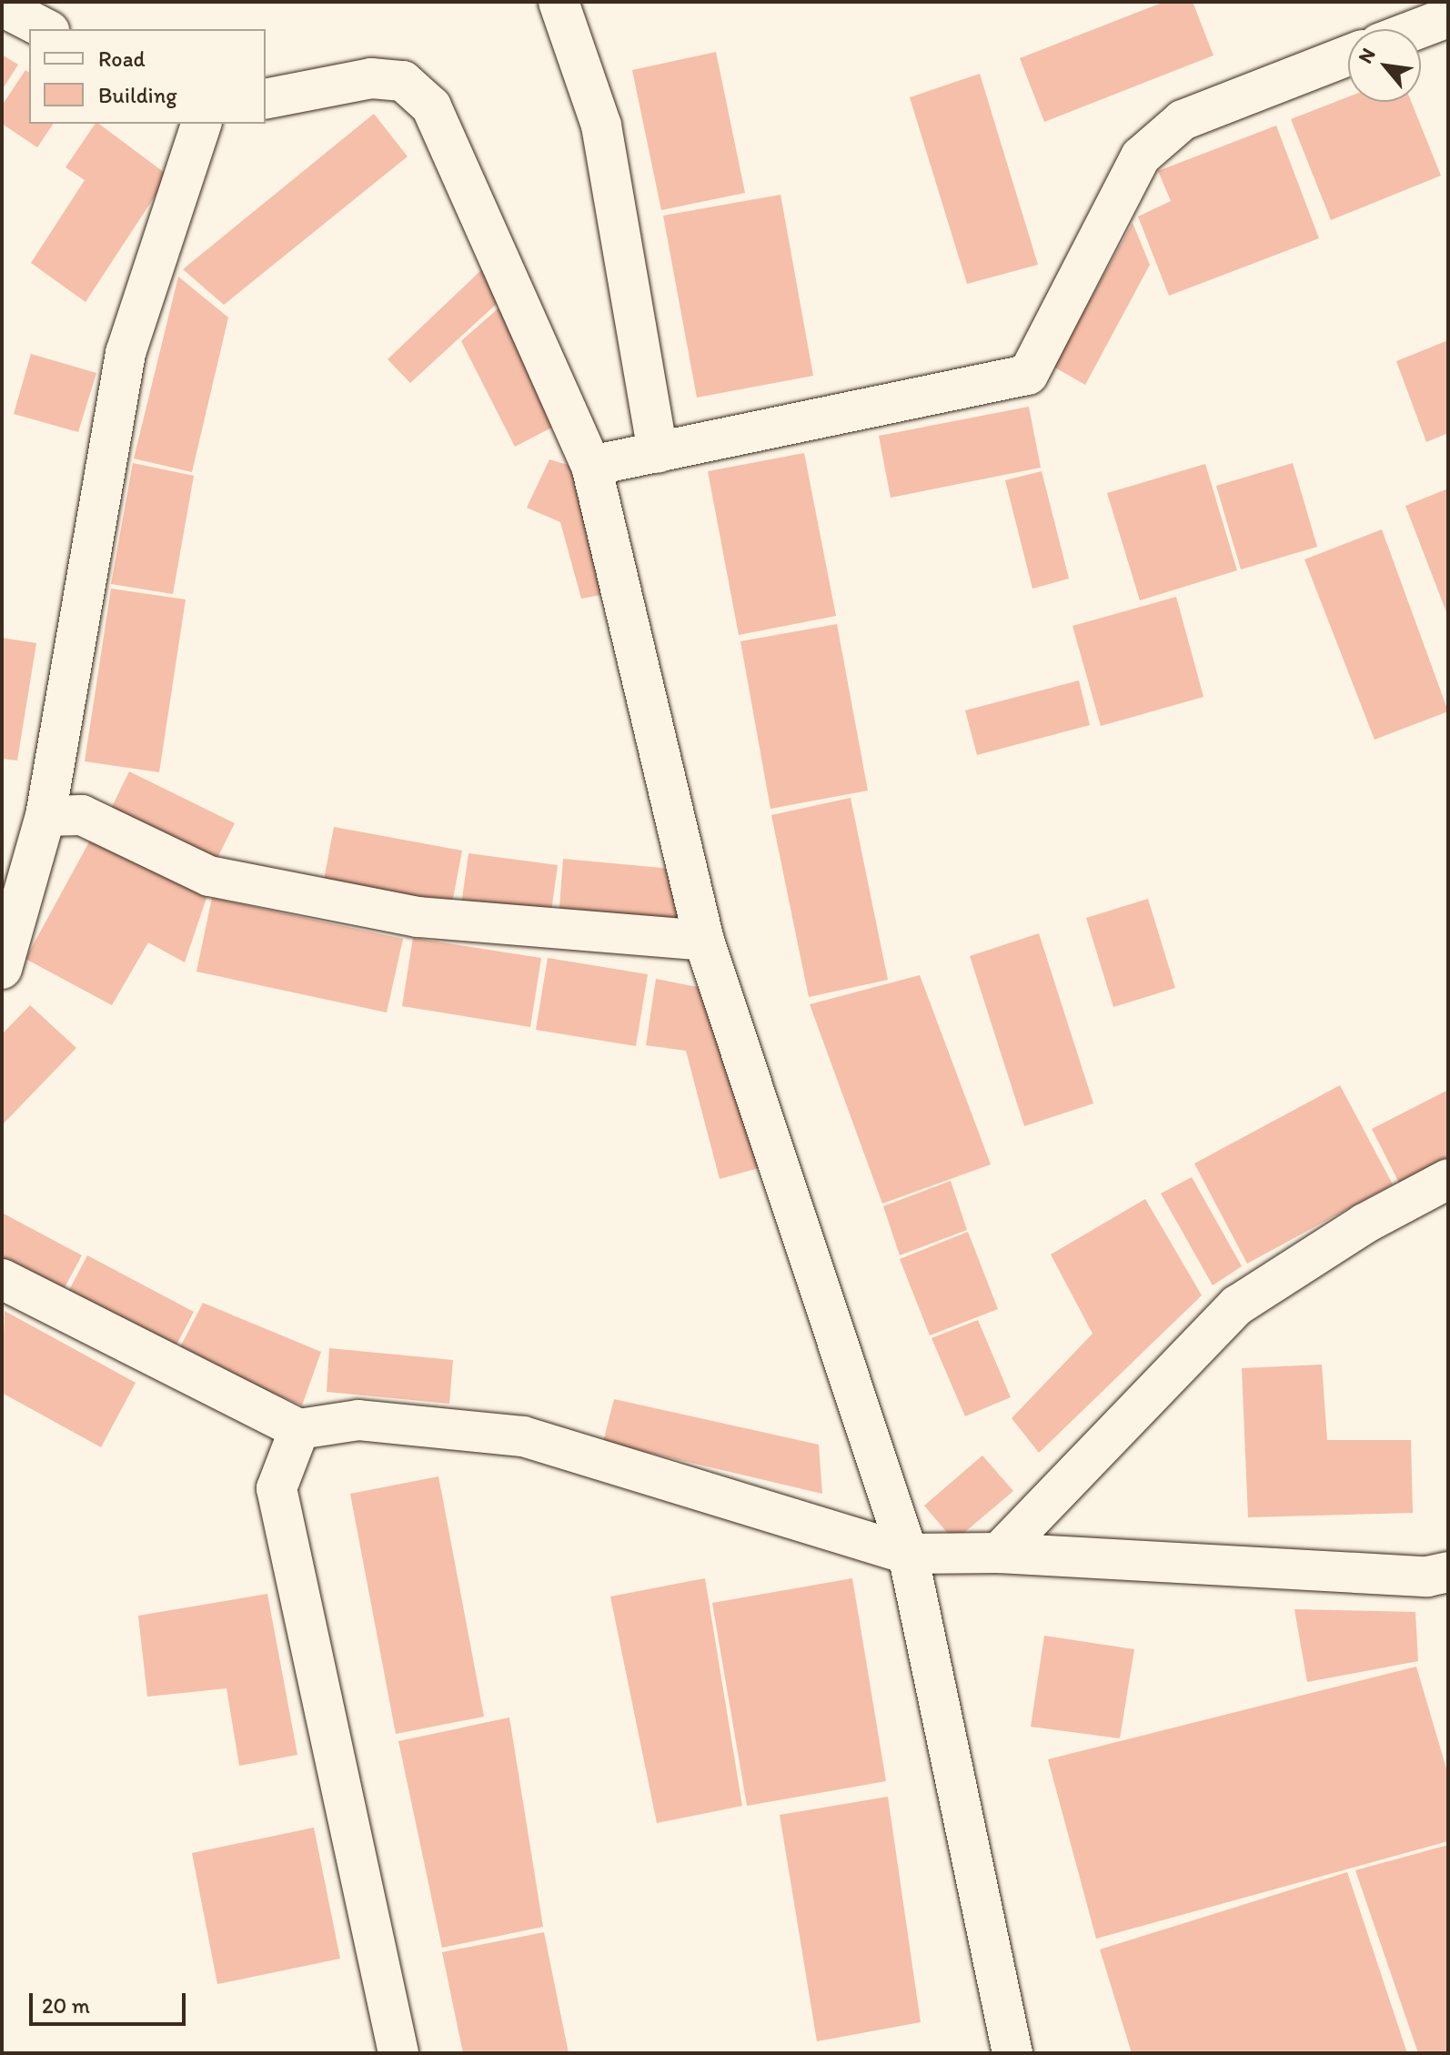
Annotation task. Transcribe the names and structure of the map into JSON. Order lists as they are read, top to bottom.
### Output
{
  "legend": ["Road", "Building"],
  "scale_bar": "20 m",
  "north": "top left"
}
